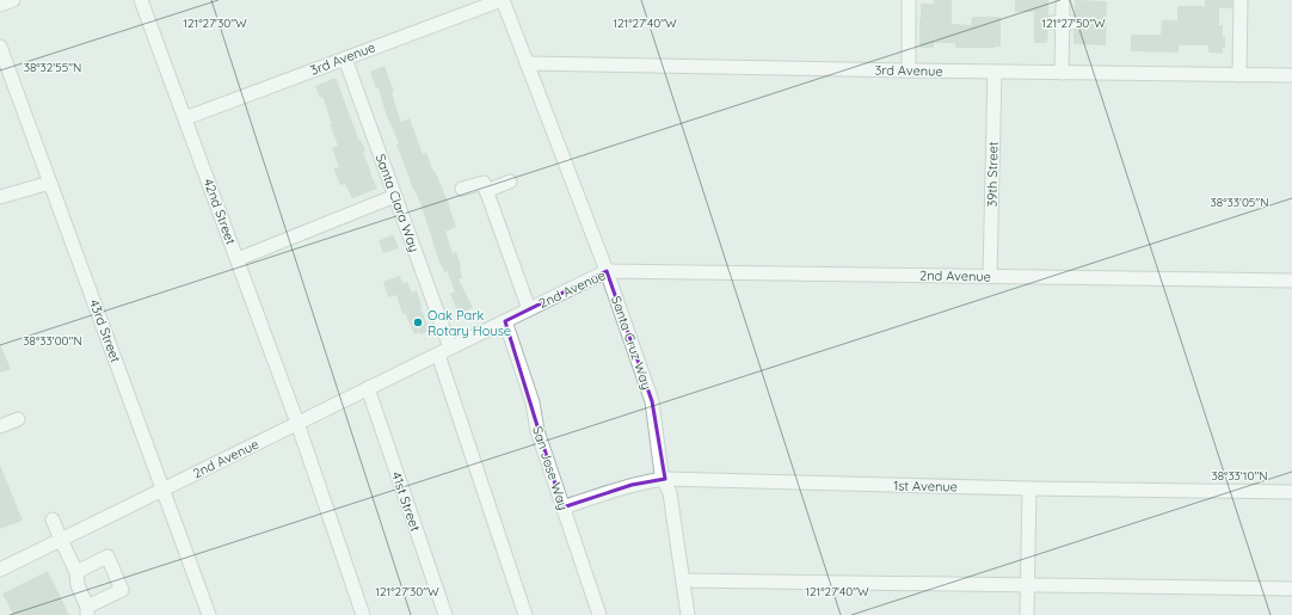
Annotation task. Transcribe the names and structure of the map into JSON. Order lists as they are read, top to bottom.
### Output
{
  "streets": {
    "street": [
      "3rd Avenue",
      "39th Street",
      "Santa Clara Way",
      "42nd Street",
      "2nd Avenue",
      "43rd Street",
      "Santa Cruz Way",
      "San Jose Way",
      "1st Avenue",
      "41st Street"
    ]
  },
  "crossings": [
    ["3rd Avenue", "39th Street"],
    ["3rd Avenue", "Santa Clara Way"],
    ["3rd Avenue", "42nd Street"],
    ["3rd Avenue", "Santa Cruz Way"],
    ["39th Street", "2nd Avenue"],
    ["Santa Clara Way", "2nd Avenue"],
    ["42nd Street", "2nd Avenue"],
    ["2nd Avenue", "43rd Street"],
    ["2nd Avenue", "Santa Cruz Way"],
    ["2nd Avenue", "San Jose Way"],
    ["2nd Avenue", "41st Street"],
    ["Santa Cruz Way", "1st Avenue"],
    ["San Jose Way", "1st Avenue"]
  ],
  "places": ["Oak Park Rotary House"],
  "coordinates": [
    "121°27'30\"W",
    "121°27'40\"W",
    "121°27'50\"W",
    "38°32'55\"N",
    "38°33'05\"N",
    "38°33'00\"N",
    "38°33'10\"N"
  ]
}
